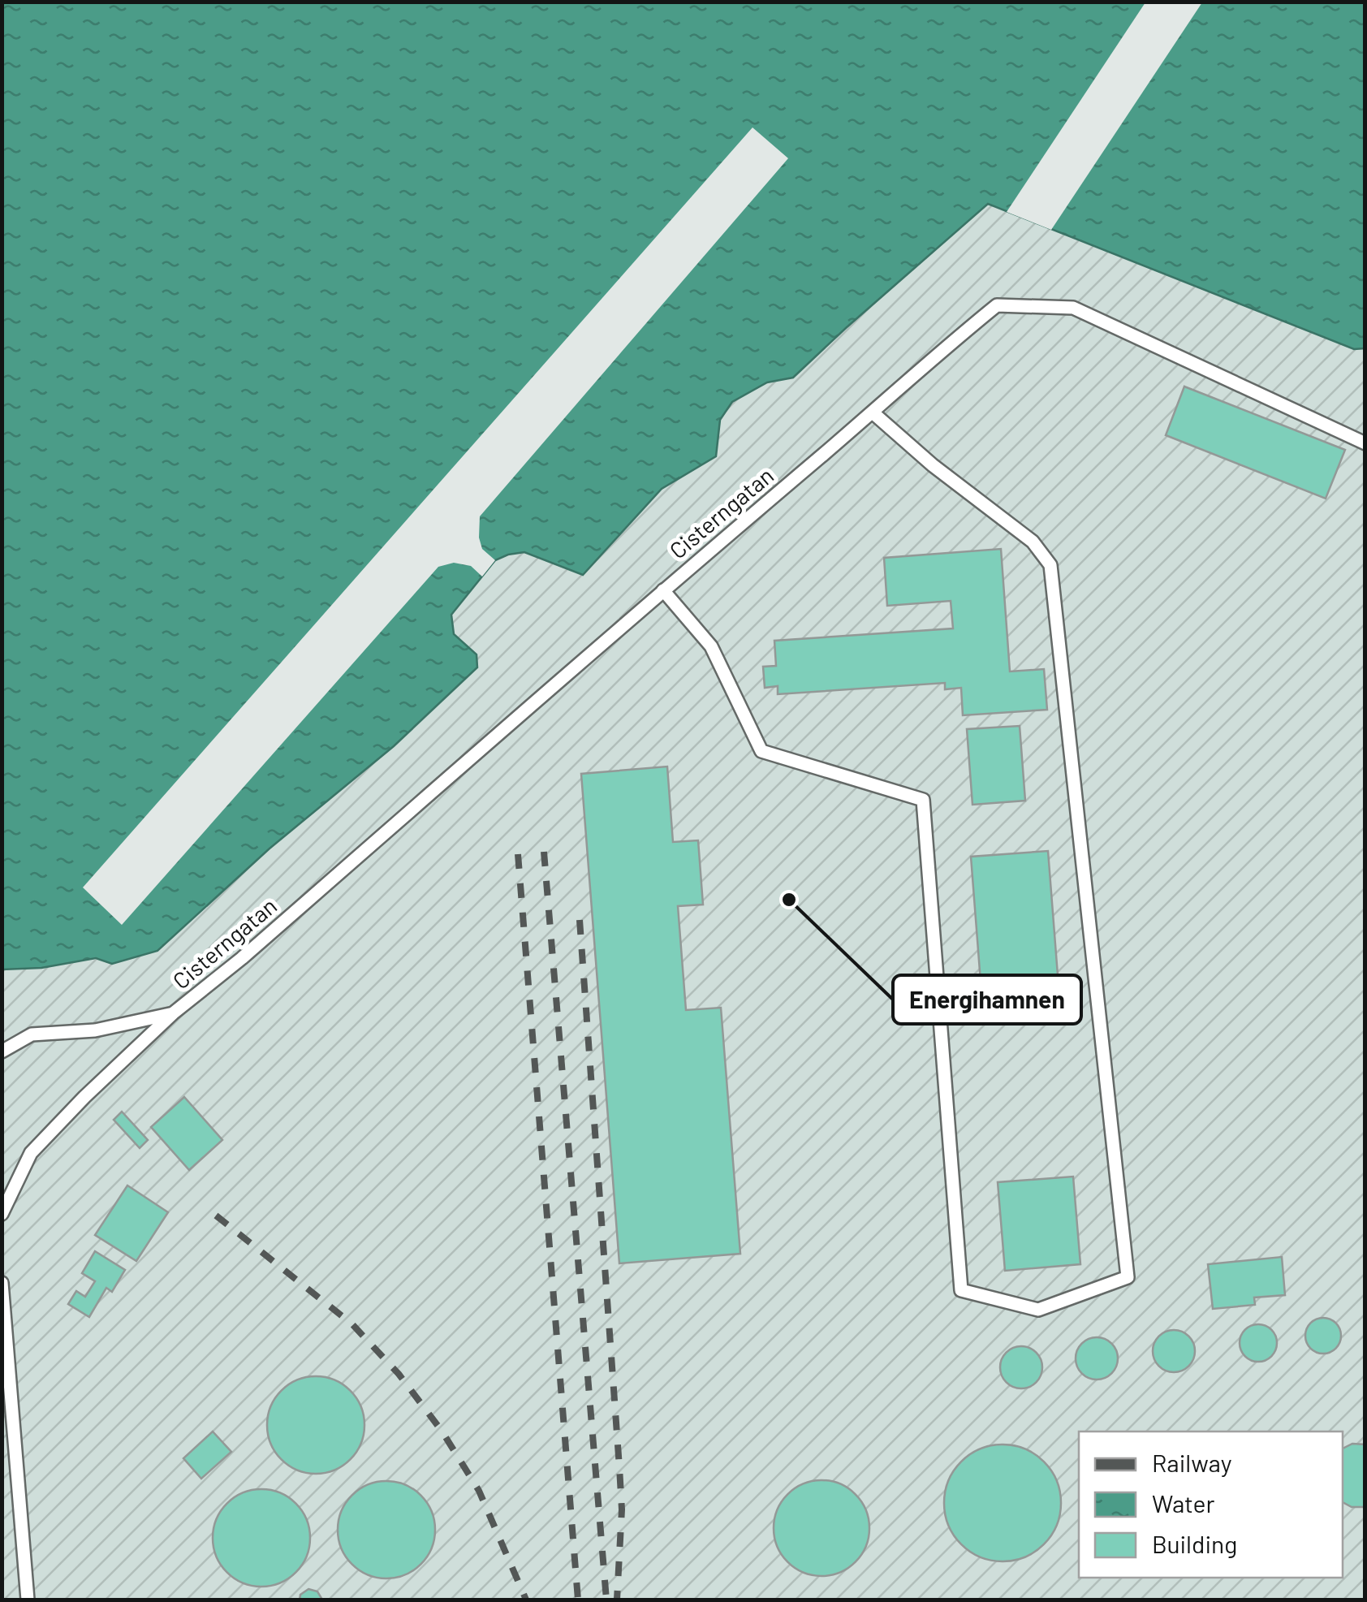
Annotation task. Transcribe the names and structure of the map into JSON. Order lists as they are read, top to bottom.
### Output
{
  "streets": {
    "lane": ["Cisterngatan"]
  },
  "places": ["Energihamnen"],
  "legend": ["Railway", "Water", "Building"]
}
